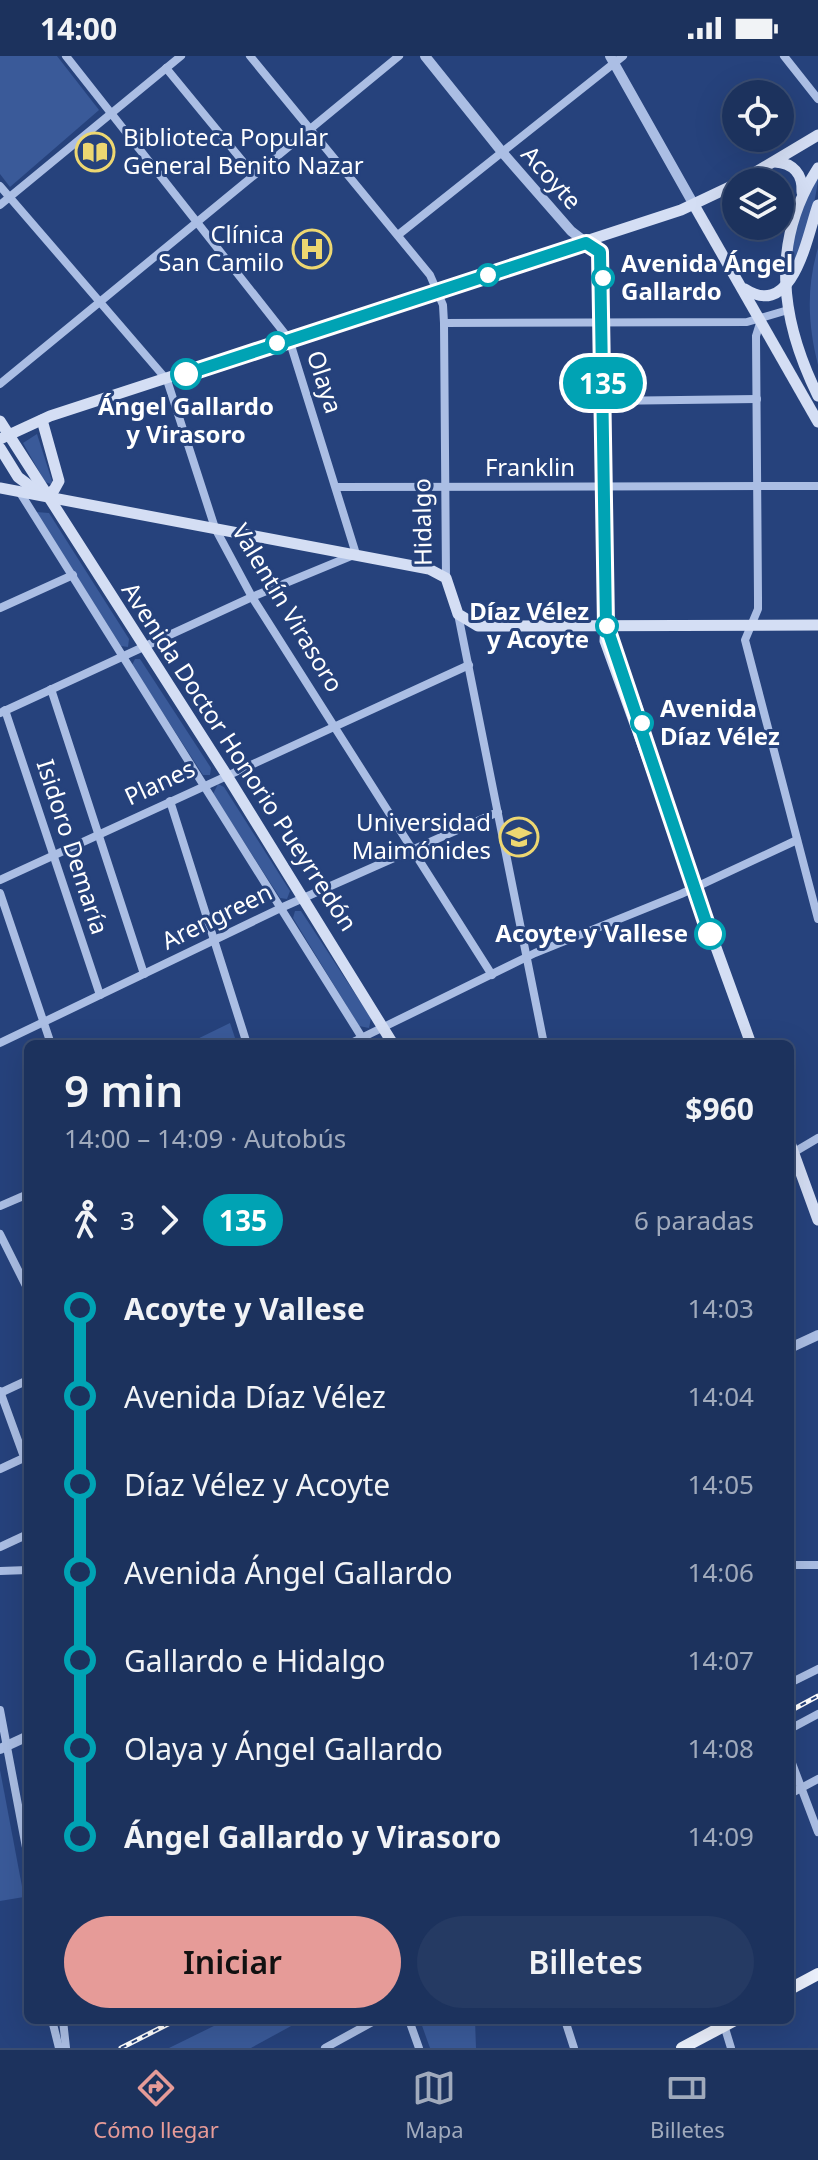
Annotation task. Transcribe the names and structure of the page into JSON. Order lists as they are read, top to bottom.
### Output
{
  "streets": {
    "main road": ["Hidalgo", "Avenida Doctor Honorio Pueyrredón"],
    "street": [
      "Acoyte",
      "Olaya",
      "Franklin",
      "Valentín Virasoro",
      "Planes",
      "Isidoro Demaría",
      "Arengreen"
    ]
  },
  "crossings": [
    ["Acoyte", "Franklin"],
    ["Olaya", "Franklin"],
    ["Franklin", "Hidalgo"],
    ["Hidalgo", "Planes"],
    ["Hidalgo", "Arengreen"],
    ["Valentín Virasoro", "Planes"],
    ["Valentín Virasoro", "Arengreen"],
    ["Avenida Doctor Honorio Pueyrredón", "Planes"],
    ["Avenida Doctor Honorio Pueyrredón", "Arengreen"],
    ["Planes", "Isidoro Demaría"],
    ["Isidoro Demaría", "Arengreen"]
  ],
  "places": {
    "library": ["Biblioteca Popular General Benito Nazar"],
    "hospital": ["Clínica San Camilo"],
    "other": [
      "Avenida Ángel Gallardo",
      "Ángel Gallardo y Virasoro",
      "Díaz Vélez y Acoyte",
      "Avenida Díaz Vélez",
      "Acoyte y Vallese"
    ],
    "school or university": ["Universidad Maimónides"]
  },
  "lines": ["bus line 135"],
  "page": {
    "status": "14:00",
    "on_map": "135",
    "heading": ["9 min", "14:00 – 14:09 · Autobús", "$960"],
    "legs": ["3", "135", "6 paradas"],
    "list": [
      {
        "name": "Acoyte y Vallese",
        "value": "14:03"
      },
      {
        "name": "Avenida Díaz Vélez",
        "value": "14:04"
      },
      {
        "name": "Díaz Vélez y Acoyte",
        "value": "14:05"
      },
      {
        "name": "Avenida Ángel Gallardo",
        "value": "14:06"
      },
      {
        "name": "Gallardo e Hidalgo",
        "value": "14:07"
      },
      {
        "name": "Olaya y Ángel Gallardo",
        "value": "14:08"
      },
      {
        "name": "Ángel Gallardo y Virasoro",
        "value": "14:09"
      }
    ],
    "buttons": ["Iniciar", "Billetes"],
    "tabs": ["Cómo llegar", "Mapa", "Billetes"]
  }
}
